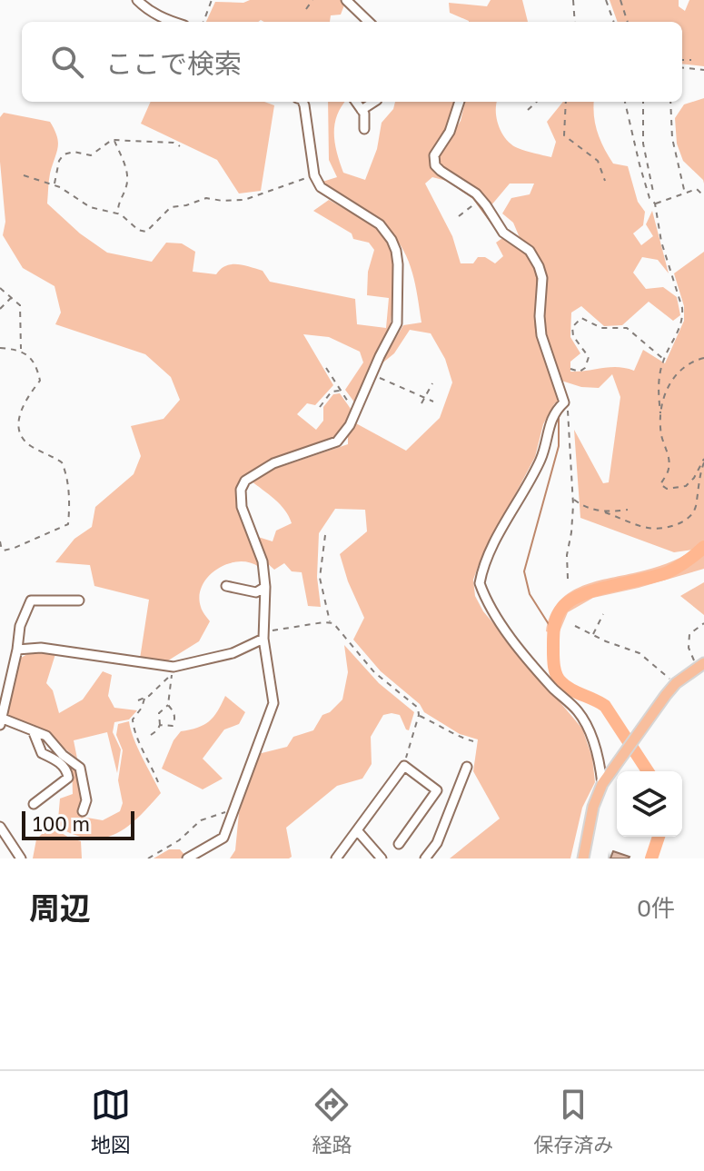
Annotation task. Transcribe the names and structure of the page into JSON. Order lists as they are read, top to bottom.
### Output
{
  "scale_bar": "100 m",
  "page": {
    "search": "ここで検索",
    "scale": "100 m",
    "heading": ["周辺", "0件"],
    "nav": ["地図", "経路", "保存済み"]
  }
}
